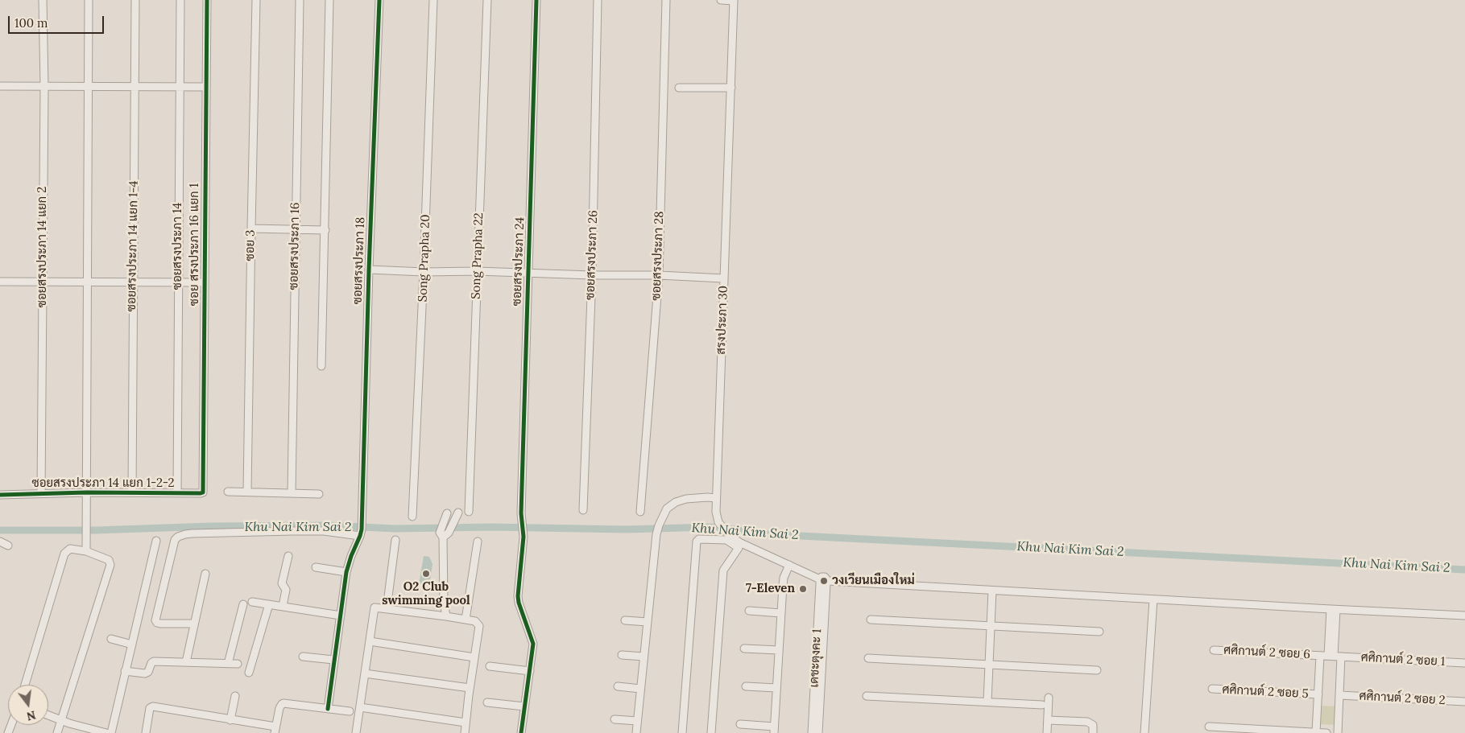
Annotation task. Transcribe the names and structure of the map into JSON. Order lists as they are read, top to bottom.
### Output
{
  "streets": {
    "street": [
      "ซอย สรงประภา 16 แยก 1",
      "ซอย 3",
      "ซอยสรงประภา 14 แยก 1-4",
      "ซอยสรงประภา 14",
      "ซอยสรงประภา 16",
      "ซอยสรงประภา 14 แยก 2",
      "ซอยสรงประภา 26",
      "Song Prapha 22",
      "ซอยสรงประภา 28",
      "Song Prapha 20",
      "ซอยสรงประภา 18",
      "ซอยสรงประภา 24",
      "สรงประภา 30",
      "ซอยสรงประภา 14 แยก 1-2-2",
      "ศศิกานต์ 2 ซอย 6",
      "เดชะตุงคะ 1",
      "ศศิกานต์ 2 ซอย 1",
      "ศศิกานต์ 2 ซอย 5",
      "ศศิกานต์ 2 ซอย 2"
    ]
  },
  "crossings": [
    ["ซอย สรงประภา 16 แยก 1", "ซอยสรงประภา 14 แยก 1-2-2"],
    ["ซอยสรงประภา 14 แยก 1-4", "ซอยสรงประภา 14 แยก 1-2-2"],
    ["ซอยสรงประภา 14", "ซอยสรงประภา 14 แยก 1-2-2"],
    ["ซอยสรงประภา 14 แยก 2", "ซอยสรงประภา 14 แยก 1-2-2"],
    ["สรงประภา 30", "เดชะตุงคะ 1"],
    ["ศศิกานต์ 2 ซอย 6", "ศศิกานต์ 2 ซอย 1"]
  ],
  "water": ["Khu Nai Kim Sai 2"],
  "places": ["O2 Club swimming pool", "วงเวียนเมืองใหม่", "7-Eleven"],
  "scale_bar": "100 m",
  "north": "bottom"
}
